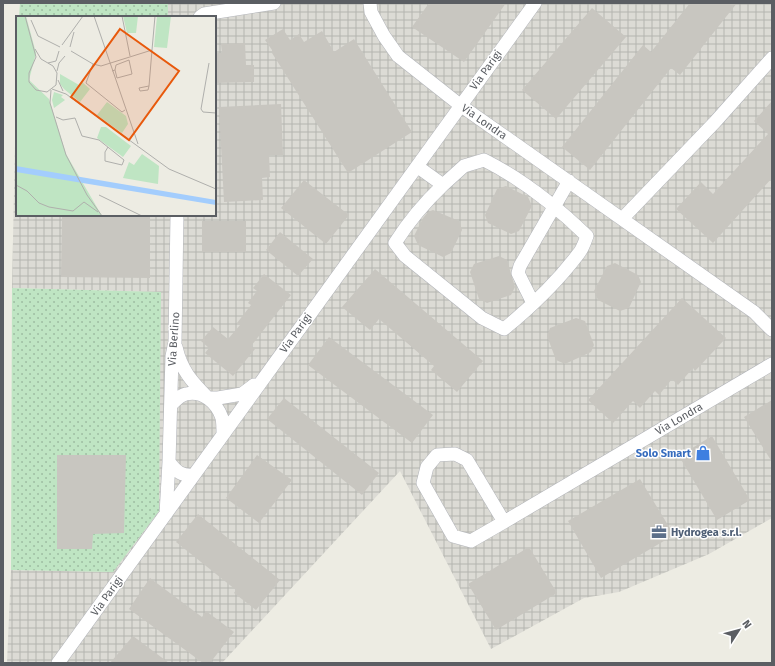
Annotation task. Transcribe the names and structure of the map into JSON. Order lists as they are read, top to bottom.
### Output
{
  "streets": {
    "street": ["Via Parigi", "Via Londra", "Via Berlino"]
  },
  "crossings": [
    ["Via Parigi", "Via Londra"],
    ["Via Parigi", "Via Berlino"]
  ],
  "places": {
    "shop": ["Solo Smart"],
    "office": ["Hydrogea s.r.l."]
  },
  "north": "top right"
}
